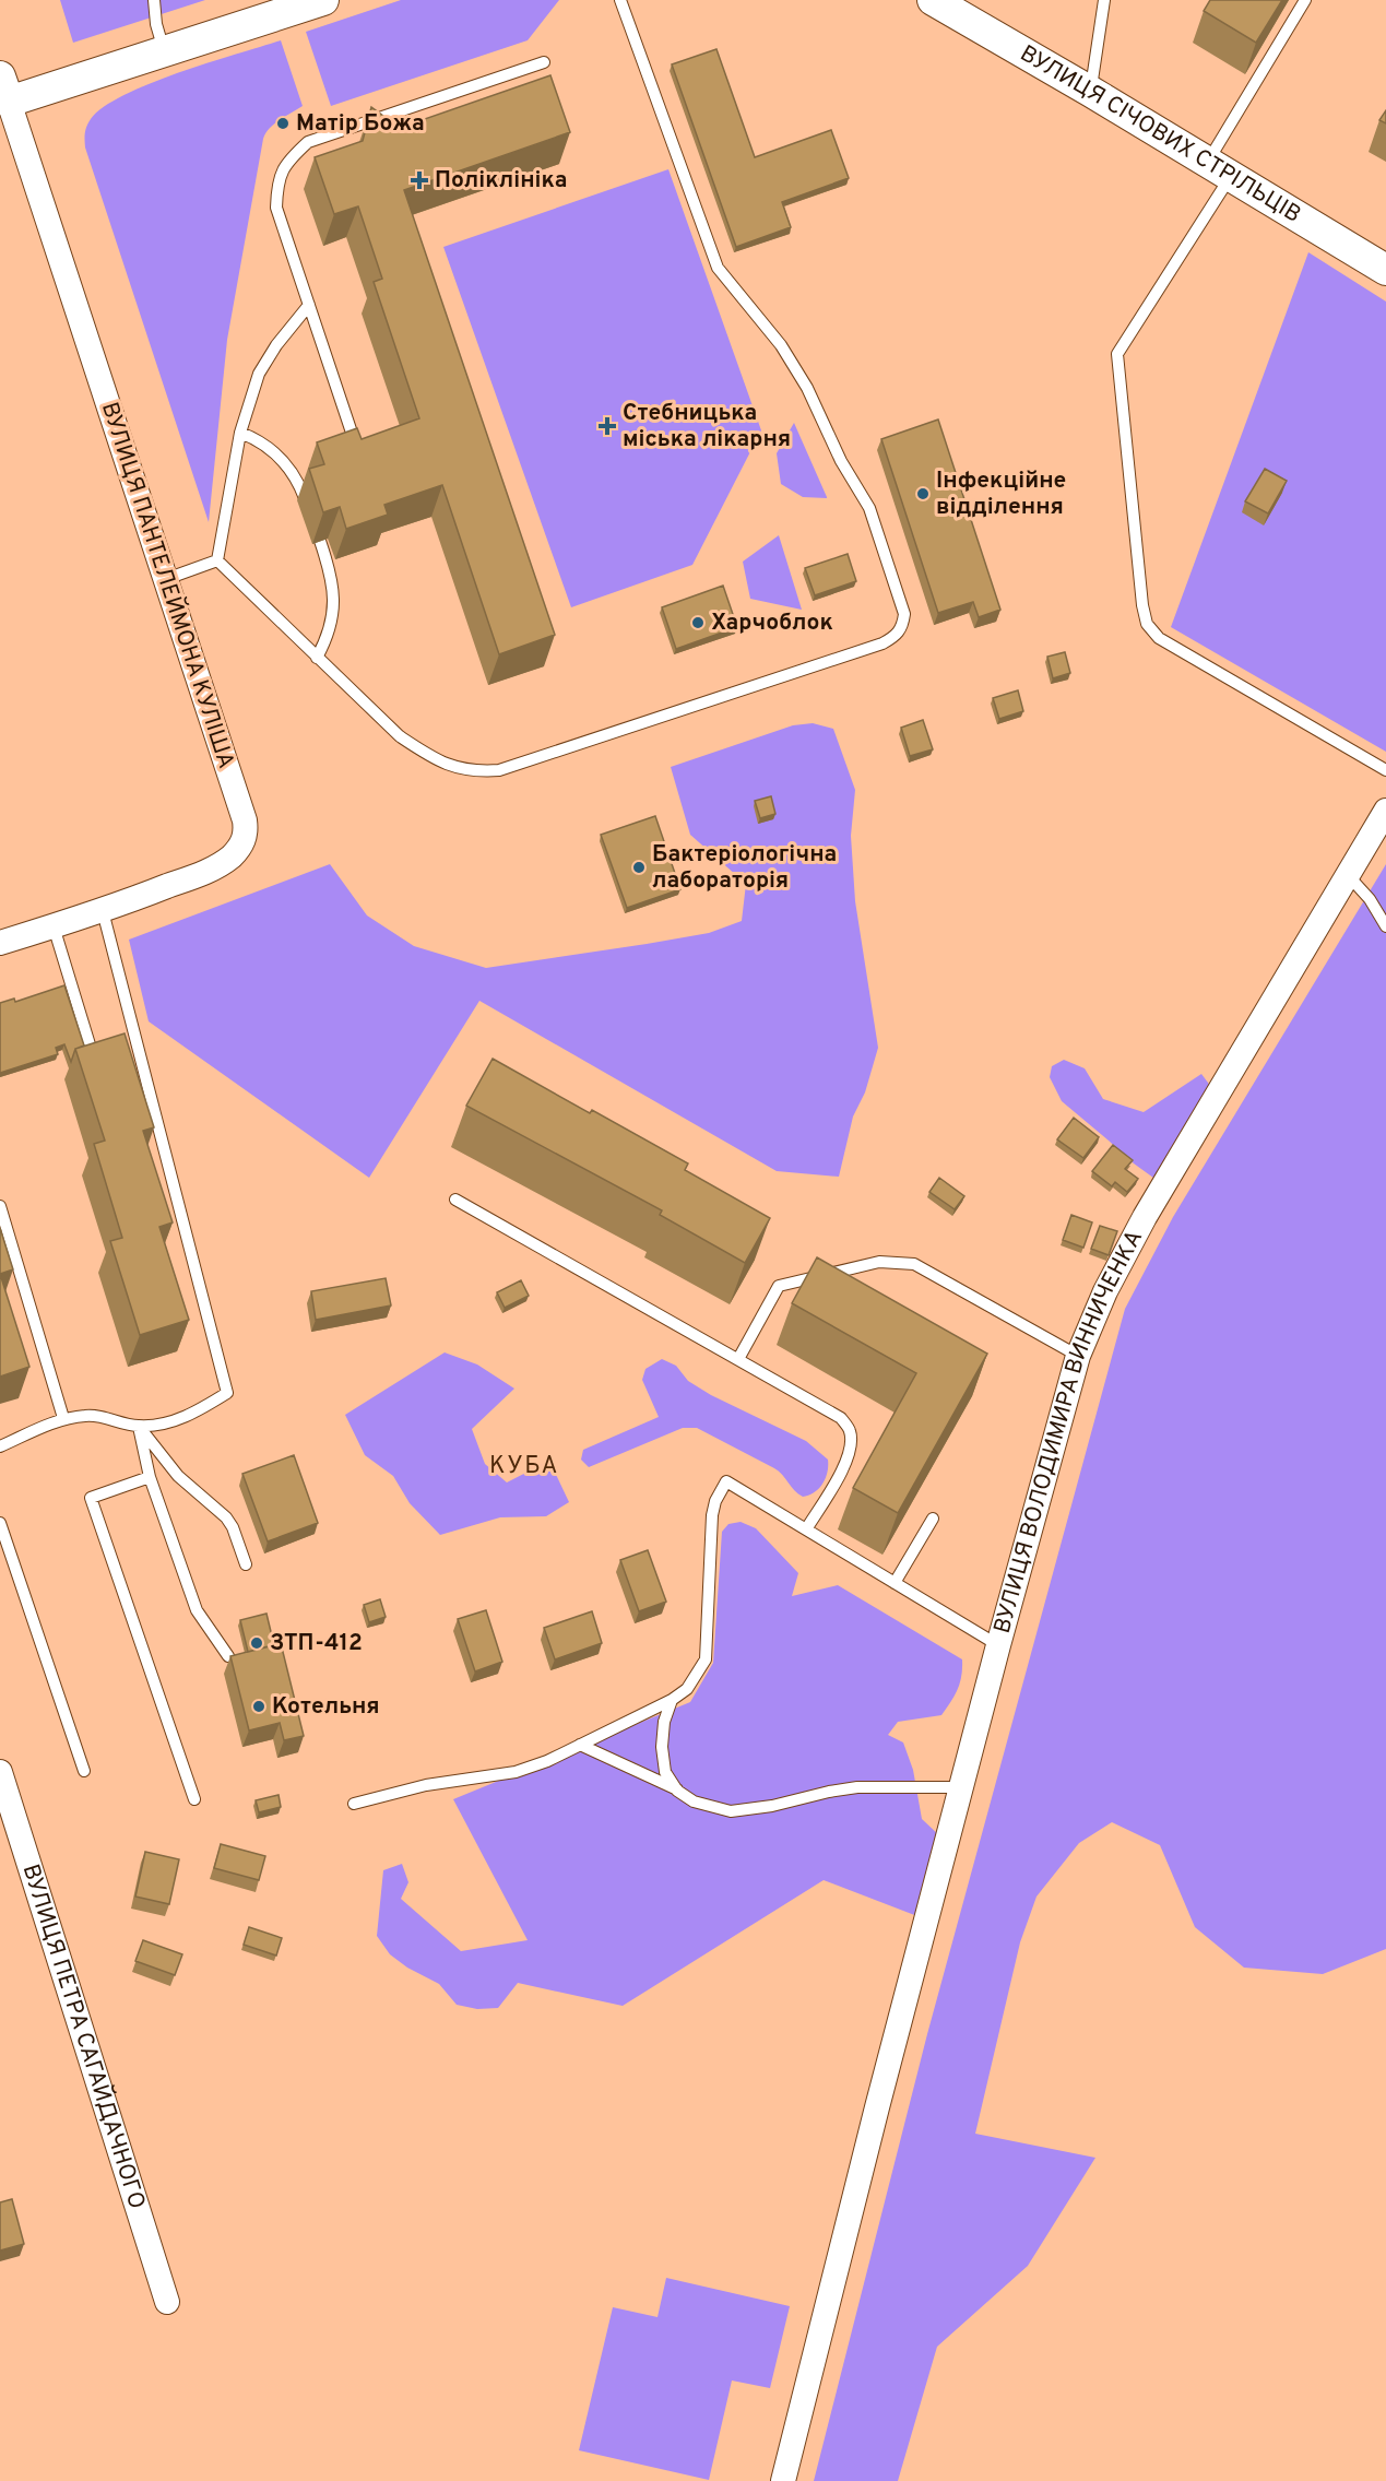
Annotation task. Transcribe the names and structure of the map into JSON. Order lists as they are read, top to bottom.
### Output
{
  "streets": {
    "street": [
      "ВУЛИЦЯ СІЧОВИХ СТРІЛЬЦІВ",
      "ВУЛИЦЯ ПАНТЕЛЕЙМОНА КУЛІША",
      "ВУЛИЦЯ ВОЛОДИМИРА ВИННИЧЕНКА",
      "ВУЛИЦЯ ПЕТРА САГАЙДАЧНОГО"
    ]
  },
  "districts": ["КУБА"],
  "places": {
    "other": [
      "Матір Божа",
      "Інфекційне відділення",
      "Харчоблок",
      "Бактеріологічна лабораторія",
      "ЗТП-412",
      "Котельня"
    ],
    "health": ["Поліклініка", "Стебницька міська лікарня"]
  }
}
